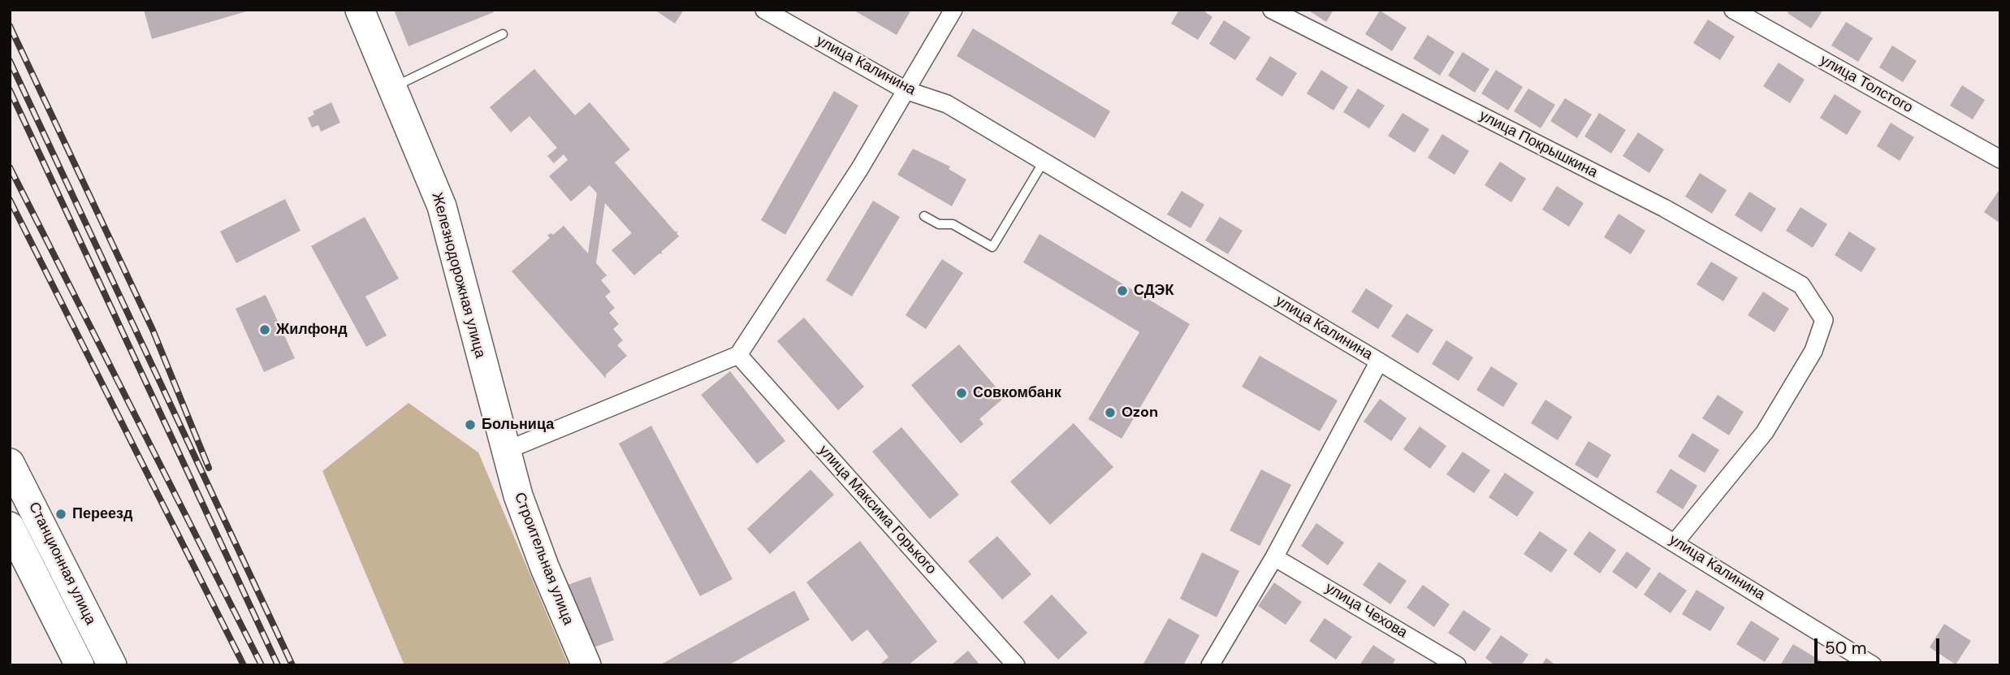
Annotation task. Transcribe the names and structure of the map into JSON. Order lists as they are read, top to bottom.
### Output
{
  "streets": {
    "main road": ["Железнодорожная улица", "Строительная улица", "Станционная улица"],
    "street": [
      "улица Калинина",
      "улица Толстого",
      "улица Покрышкина",
      "улица Максима Горького",
      "улица Чехова"
    ]
  },
  "crossings": [
    ["улица Калинина", "улица Покрышкина"],
    ["Железнодорожная улица", "Строительная улица"]
  ],
  "places": [
    "СДЭК",
    "Жилфонд",
    "Совкомбанк",
    "Ozon",
    "Больница",
    "Переезд"
  ],
  "scale_bar": "50 m"
}
